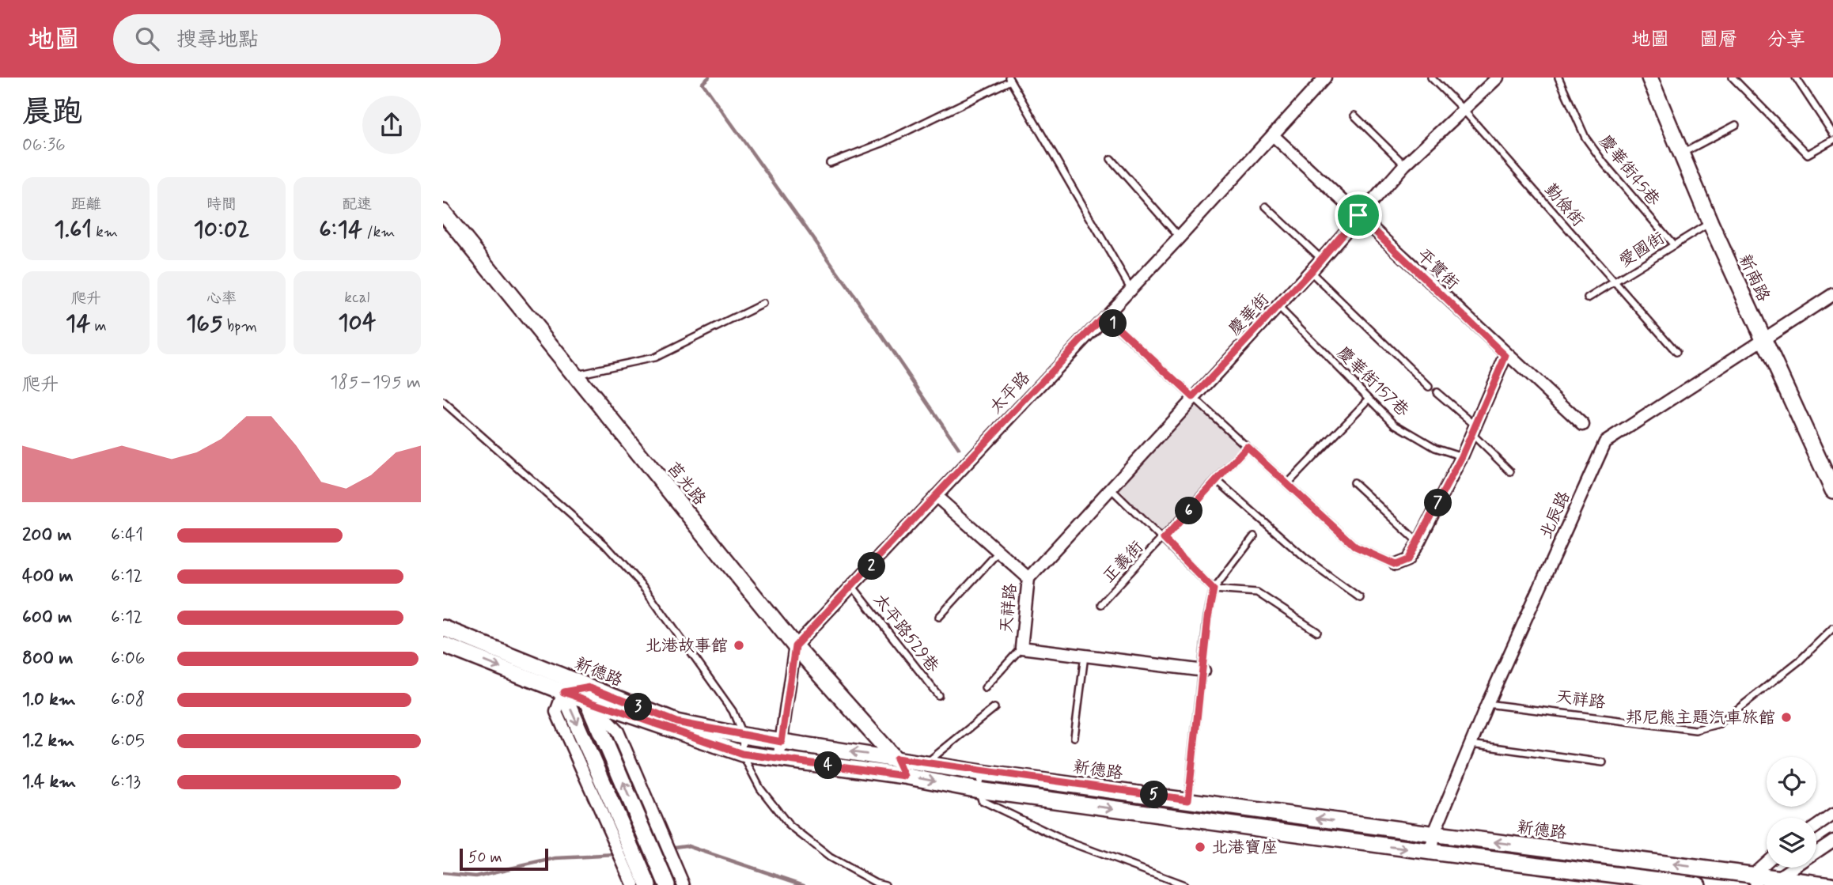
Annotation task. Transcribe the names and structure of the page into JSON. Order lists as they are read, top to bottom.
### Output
{
  "streets": {
    "main road": ["新南路", "莒光路", "新德路"],
    "street": [
      "平實街",
      "慶華街",
      "太平路",
      "北辰路",
      "天祥路"
    ],
    "lane": [
      "慶華街45巷",
      "勤儉街",
      "愛國街",
      "慶華街157巷",
      "正義街",
      "太平路529巷"
    ]
  },
  "crossings": [
    ["慶華街45巷", "愛國街"],
    ["勤儉街", "愛國街"],
    ["勤儉街", "慶華街"],
    ["愛國街", "新南路"],
    ["平實街", "慶華街"],
    ["平實街", "太平路"],
    ["新南路", "北辰路"],
    ["慶華街", "慶華街157巷"],
    ["慶華街", "正義街"],
    ["慶華街", "天祥路"],
    ["太平路", "莒光路"],
    ["太平路", "天祥路"],
    ["太平路", "太平路529巷"],
    ["莒光路", "新德路"],
    ["北辰路", "天祥路"],
    ["北辰路", "新德路"]
  ],
  "places": ["北港故事館", "邦尼熊主題汽車旅館", "北港寶座"],
  "scale_bar": "50 m",
  "page": {
    "header": "地圖",
    "search": "搜尋地點",
    "nav": ["地圖", "圖層", "分享"],
    "heading": ["晨跑", "06:36"],
    "stats": [
      ["距離", "1.61 km"],
      ["時間", "10:02"],
      ["配速", "6:14 /km"],
      ["爬升", "14 m"],
      ["心率", "165 bpm"],
      ["kcal", "104"]
    ],
    "pins": [
      "1",
      "7",
      "6",
      "2",
      "3",
      "4",
      "5"
    ],
    "chart": ["爬升", "185–195 m"],
    "list": [
      {
        "name": "200 m",
        "note": "6:41"
      },
      {
        "name": "400 m",
        "note": "6:12"
      },
      {
        "name": "600 m",
        "note": "6:12"
      },
      {
        "name": "800 m",
        "note": "6:06"
      },
      {
        "name": "1.0 km",
        "note": "6:08"
      },
      {
        "name": "1.2 km",
        "note": "6:05"
      },
      {
        "name": "1.4 km",
        "note": "6:13"
      }
    ],
    "scale": "50 m"
  }
}
